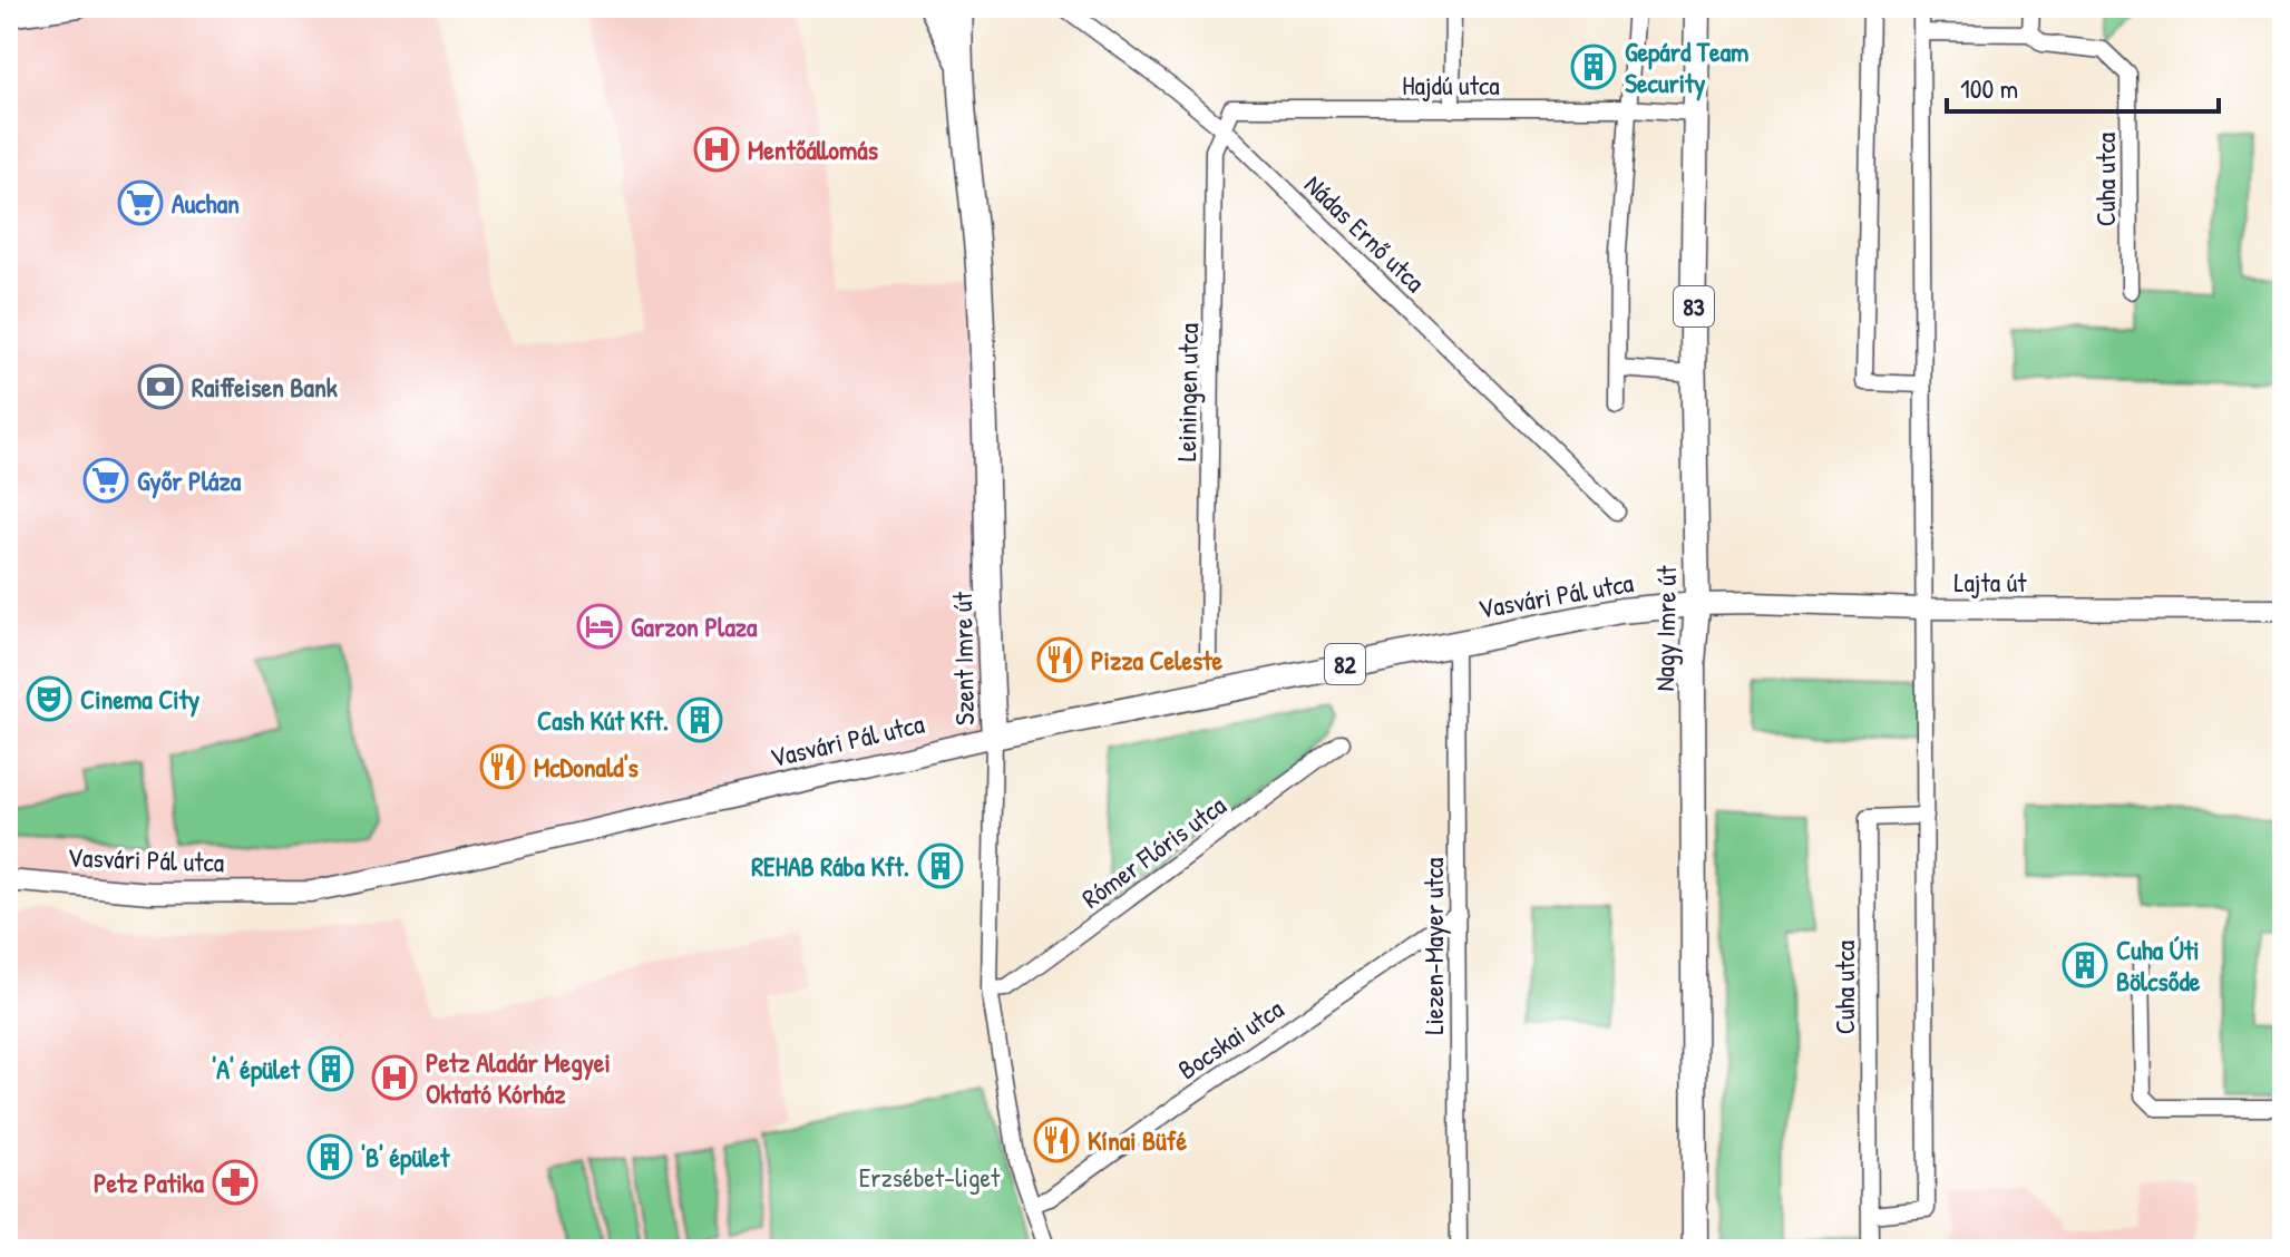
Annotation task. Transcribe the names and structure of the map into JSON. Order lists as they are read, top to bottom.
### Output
{
  "streets": {
    "main road": [
      "83",
      "Vasvári Pál utca",
      "Nagy Imre út",
      "Szent Imre út",
      "82"
    ],
    "street": [
      "Hajdú utca",
      "Cuha utca",
      "Nádas Ernő utca",
      "Leiningen utca",
      "Lajta út",
      "Rómer Flóris utca",
      "Liezen-Mayer utca",
      "Bocskai utca"
    ]
  },
  "crossings": [
    ["Hajdú utca", "Nádas Ernő utca"],
    ["Hajdú utca", "Leiningen utca"],
    ["Hajdú utca", "Nagy Imre út"],
    ["Nádas Ernő utca", "Leiningen utca"],
    ["Lajta út", "Vasvári Pál utca"],
    ["Lajta út", "Nagy Imre út"],
    ["Vasvári Pál utca", "Nagy Imre út"],
    ["Vasvári Pál utca", "Szent Imre út"],
    ["Vasvári Pál utca", "Liezen-Mayer utca"],
    ["Szent Imre út", "Rómer Flóris utca"],
    ["Szent Imre út", "Bocskai utca"],
    ["Liezen-Mayer utca", "Bocskai utca"]
  ],
  "parks": ["Erzsébet-liget"],
  "places": {
    "building": [
      "Gepárd Team Security",
      "Cash Kút Kft.",
      "REHAB Rába Kft.",
      "Cuha Úti Bölcsőde",
      "'A' épület",
      "'B' épület"
    ],
    "hospital": ["Mentőállomás", "Petz Aladár Megyei Oktató Kórház"],
    "supermarket": ["Auchan", "Győr Pláza"],
    "bank": ["Raiffeisen Bank"],
    "hotel": ["Garzon Plaza"],
    "restaurant": ["Pizza Celeste", "McDonald's", "Kínai Büfé"],
    "theatre": ["Cinema City"],
    "pharmacy": ["Petz Patika"]
  },
  "scale_bar": "100 m"
}
